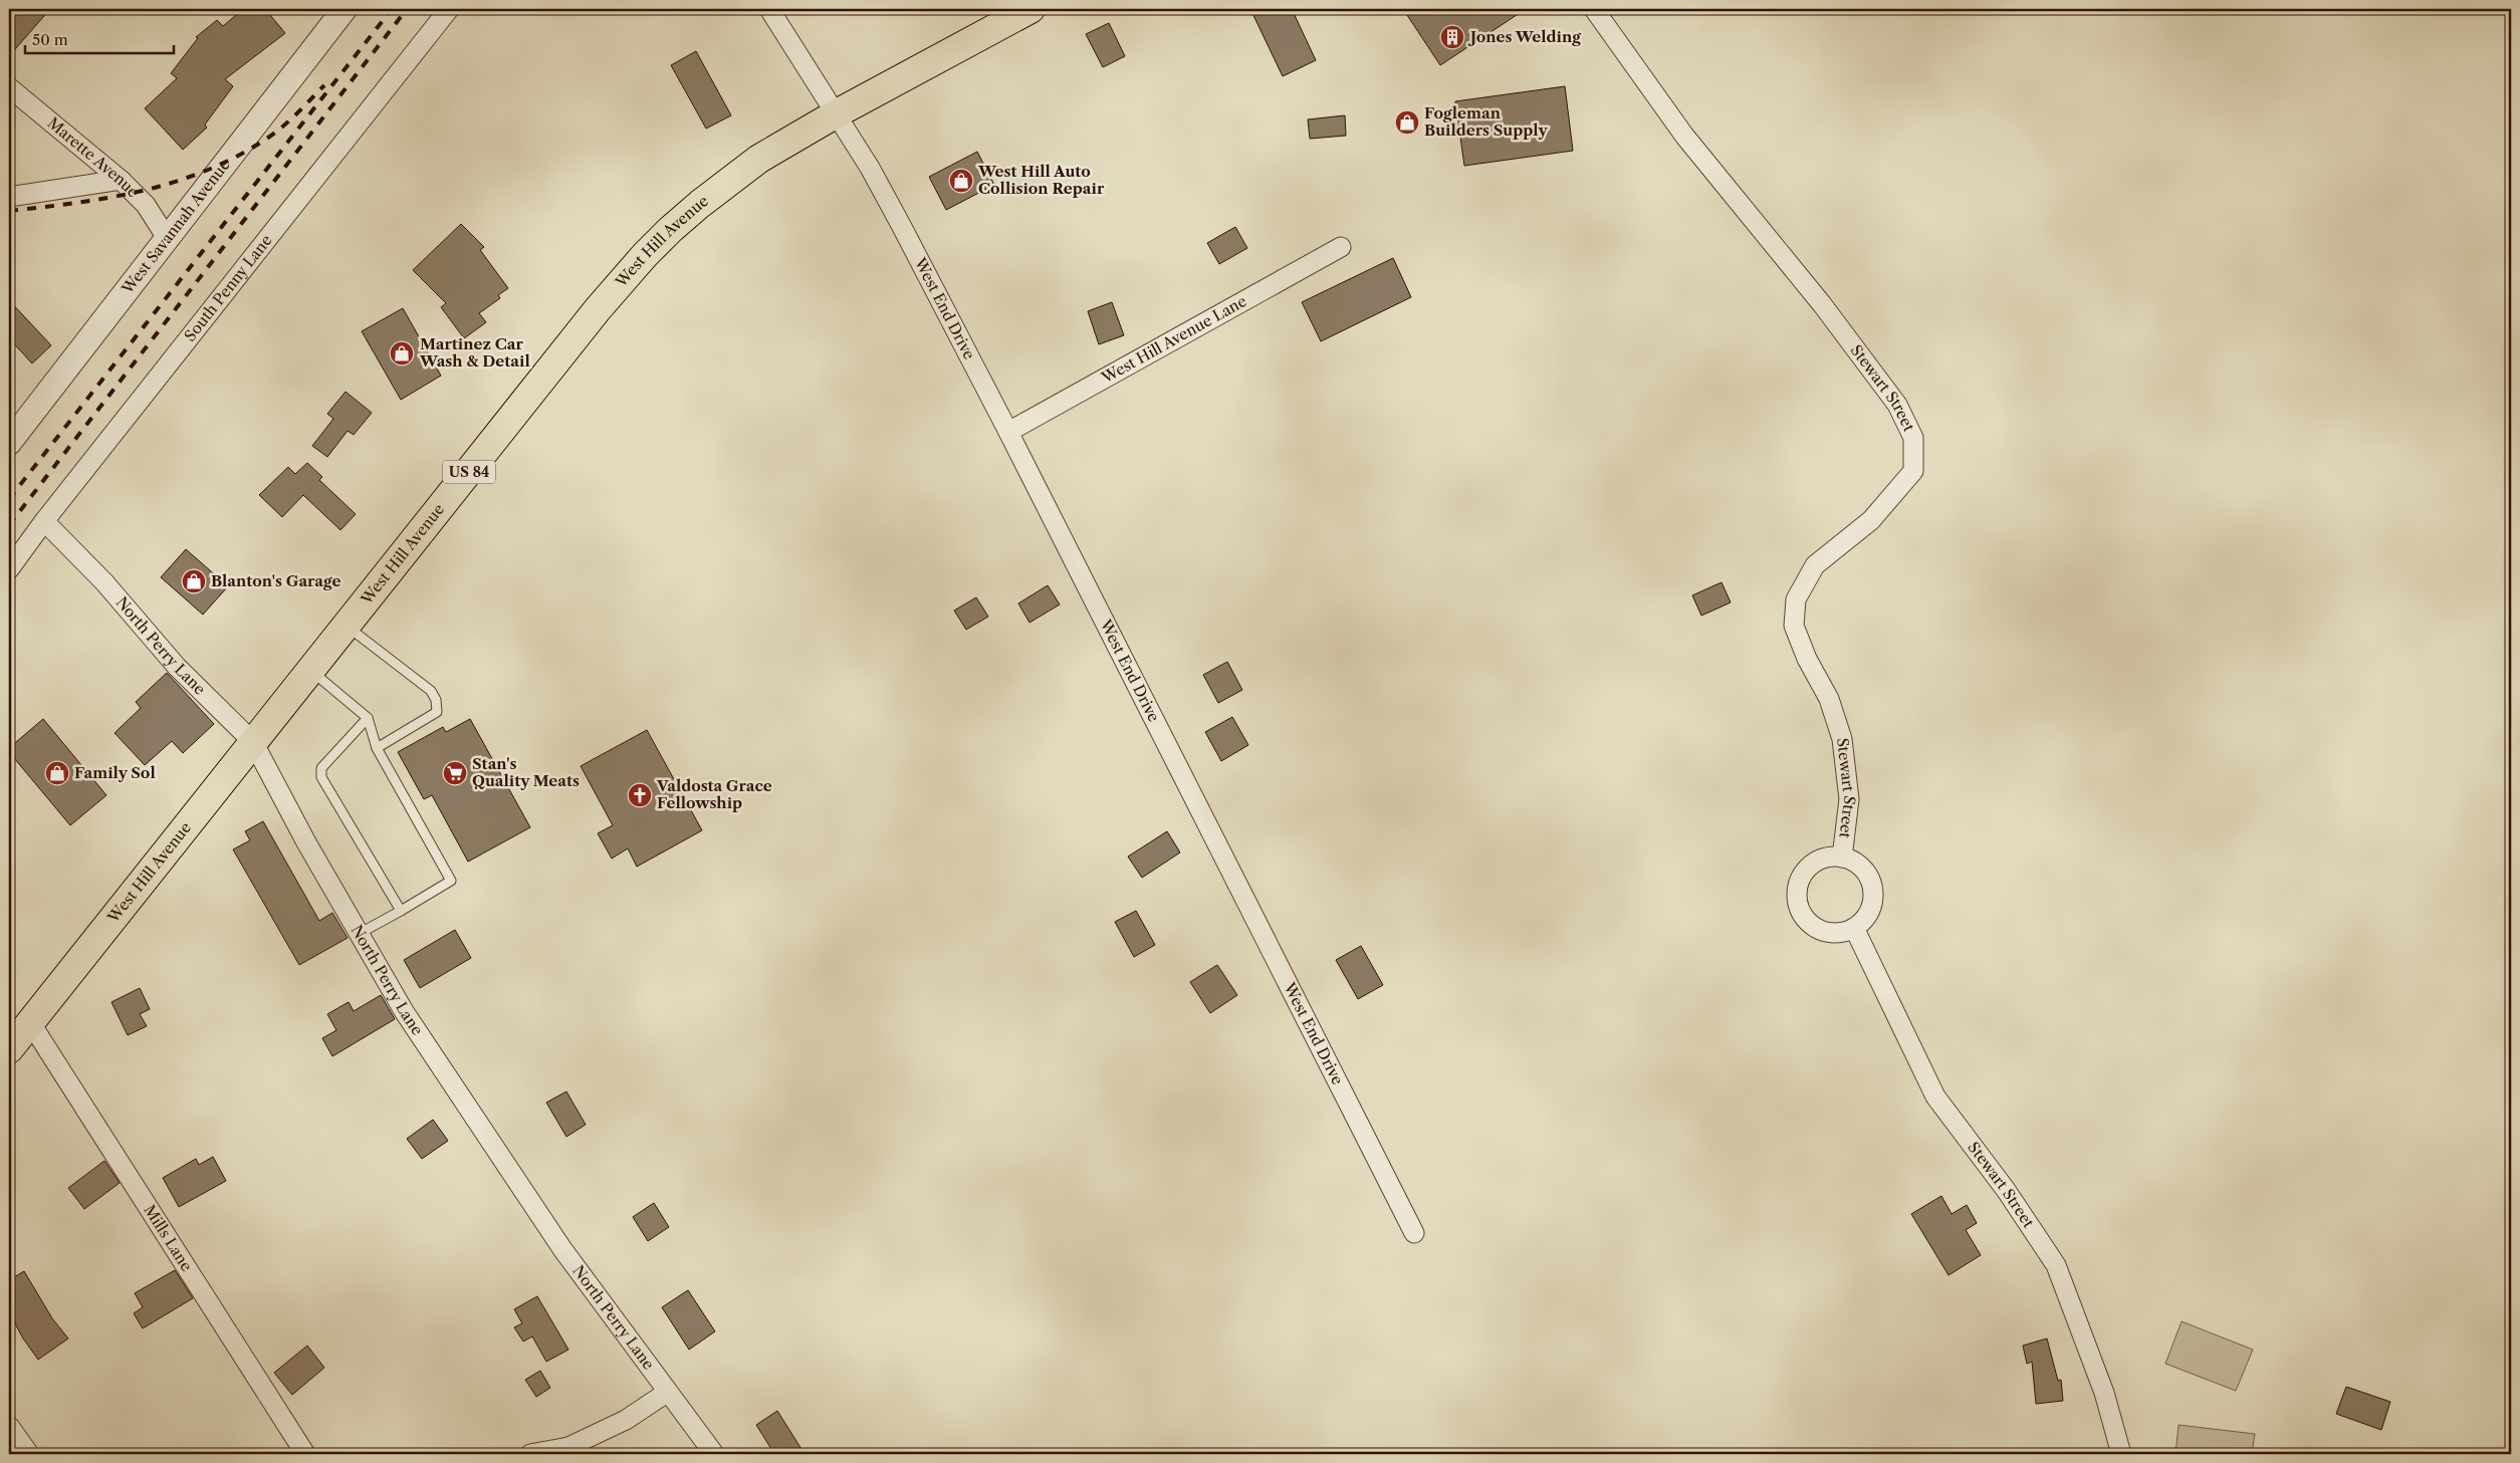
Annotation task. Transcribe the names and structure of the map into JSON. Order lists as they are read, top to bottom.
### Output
{
  "streets": {
    "highway": ["West Hill Avenue", "US 84"],
    "street": [
      "Marette Avenue",
      "West Savannah Avenue",
      "South Penny Lane",
      "West End Drive",
      "West Hill Avenue Lane",
      "Stewart Street",
      "North Perry Lane",
      "Mills Lane"
    ]
  },
  "crossings": [
    ["Marette Avenue", "West Savannah Avenue"],
    ["West Hill Avenue", "West End Drive"],
    ["West Hill Avenue", "North Perry Lane"],
    ["West Hill Avenue", "Mills Lane"],
    ["South Penny Lane", "North Perry Lane"],
    ["West End Drive", "West Hill Avenue Lane"]
  ],
  "places": {
    "building": ["Jones Welding"],
    "shop": [
      "Fogleman Builders Supply",
      "West Hill Auto Collision Repair",
      "Martinez Car Wash & Detail",
      "Blanton's Garage",
      "Family Sol"
    ],
    "supermarket": ["Stan's Quality Meats"],
    "church": ["Valdosta Grace Fellowship"]
  },
  "scale_bar": "50 m"
}
